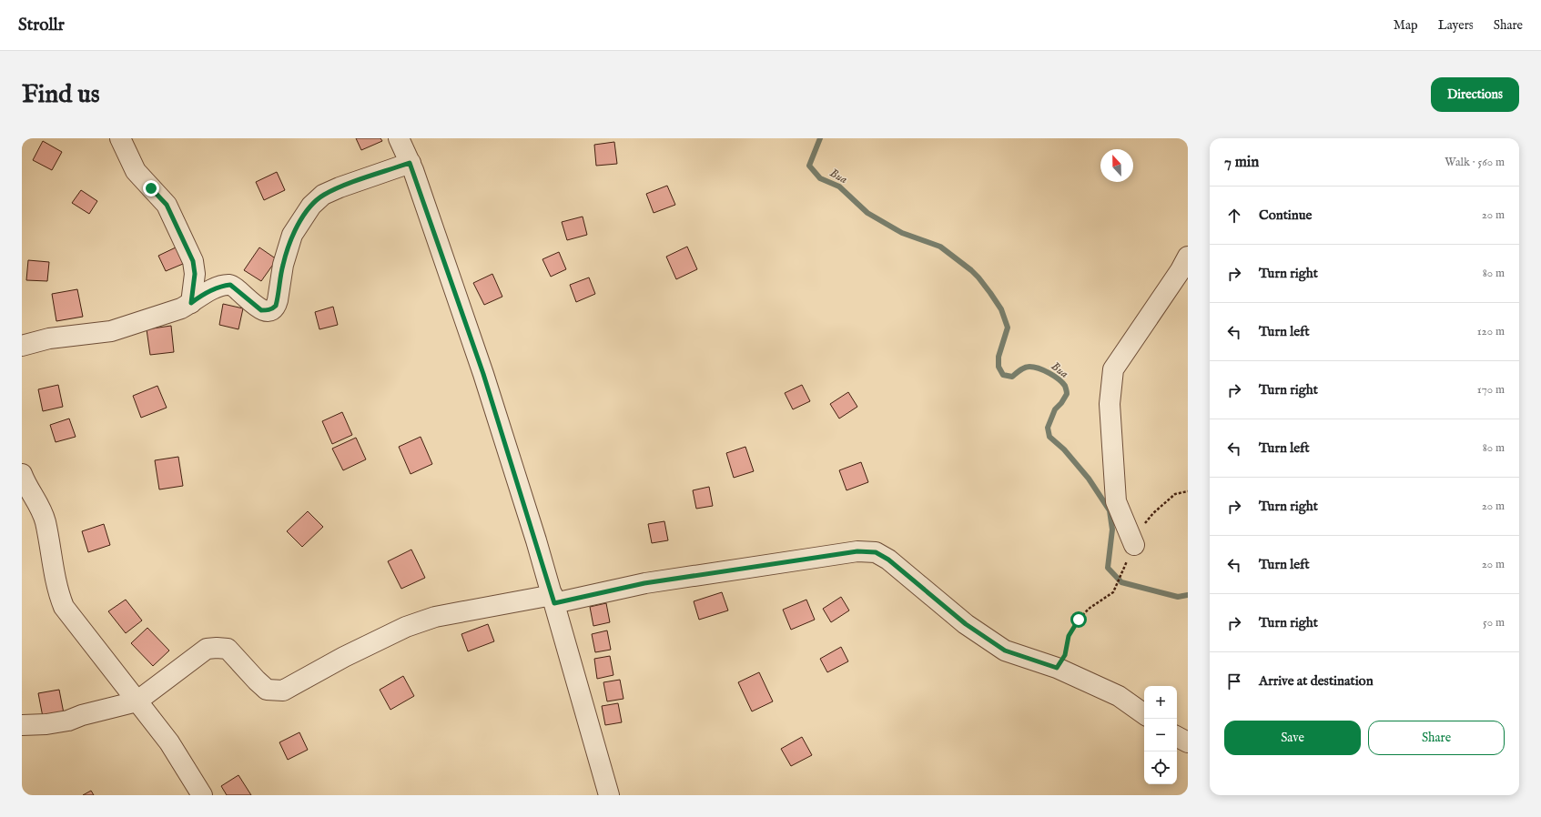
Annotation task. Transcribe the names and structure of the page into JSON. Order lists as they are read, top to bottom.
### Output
{
  "water": ["Bua"],
  "north": "top",
  "page": {
    "header": "Strollr",
    "nav": ["Map", "Layers", "Share"],
    "buttons": [
      "Directions",
      ["Save", "Share"]
    ],
    "title": "Find us",
    "heading": ["7 min", "Walk · 560 m"],
    "list": [
      ["Continue", "20 m"],
      ["Turn right", "80 m"],
      ["Turn left", "120 m"],
      ["Turn right", "170 m"],
      ["Turn left", "80 m"],
      ["Turn right", "20 m"],
      ["Turn left", "20 m"],
      ["Turn right", "50 m"],
      "Arrive at destination"
    ],
    "map_buttons": ["+", "−"]
  }
}
